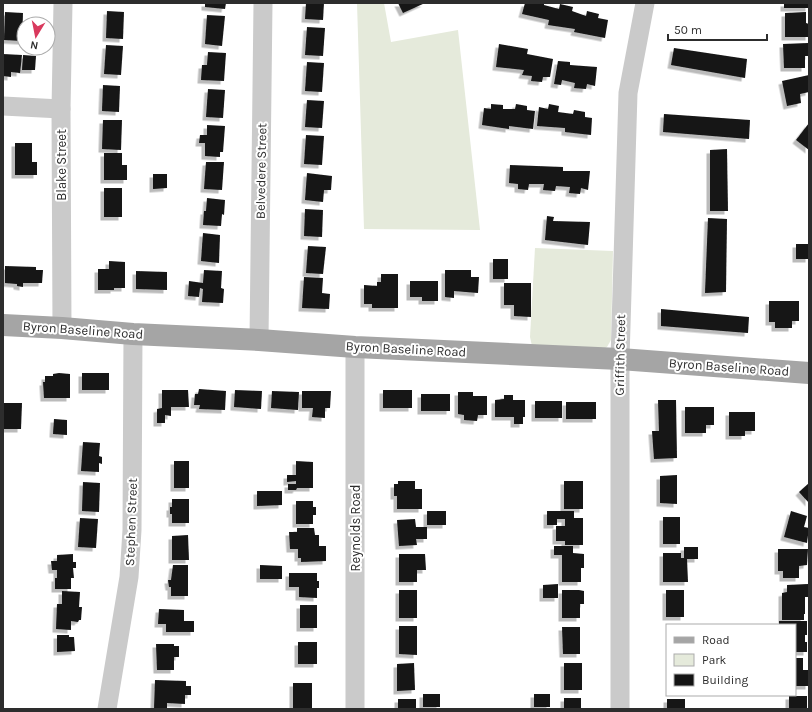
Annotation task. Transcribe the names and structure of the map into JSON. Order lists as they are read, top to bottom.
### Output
{
  "streets": {
    "main road": ["Byron Baseline Road"],
    "street": [
      "Blake Street",
      "Belvedere Street",
      "Griffith Street",
      "Stephen Street",
      "Reynolds Road"
    ]
  },
  "crossings": [
    ["Blake Street", "Byron Baseline Road"],
    ["Belvedere Street", "Byron Baseline Road"],
    ["Byron Baseline Road", "Griffith Street"],
    ["Byron Baseline Road", "Stephen Street"],
    ["Byron Baseline Road", "Reynolds Road"]
  ],
  "legend": ["Road", "Park", "Building"],
  "scale_bar": "50 m",
  "north": "bottom"
}
